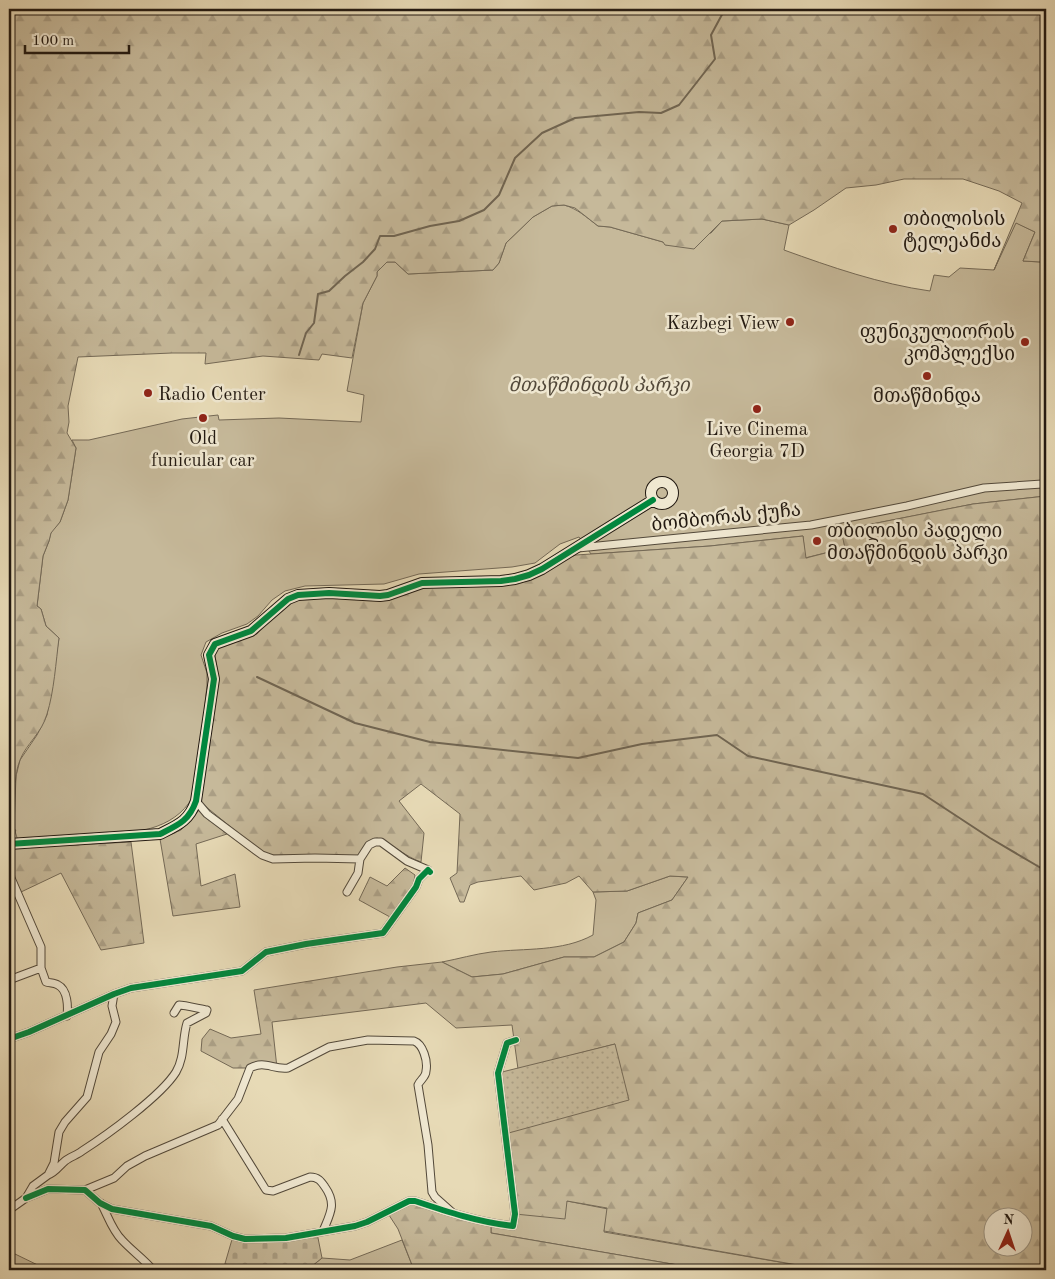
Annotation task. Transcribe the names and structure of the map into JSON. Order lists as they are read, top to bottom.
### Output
{
  "streets": {
    "street": ["ბომბორას ქუჩა"]
  },
  "parks": ["მთაწმინდის პარკი"],
  "places": [
    "თბილისის ტელეანძა",
    "Kazbegi View",
    "ფუნიკულიორის კომპლექსი",
    "მთაწმინდა",
    "Radio Center",
    "Live Cinema Georgia 7D",
    "Old funicular car",
    "თბილისი პადელი მთაწმინდის პარკი"
  ],
  "scale_bar": "100 m",
  "north": "top"
}
